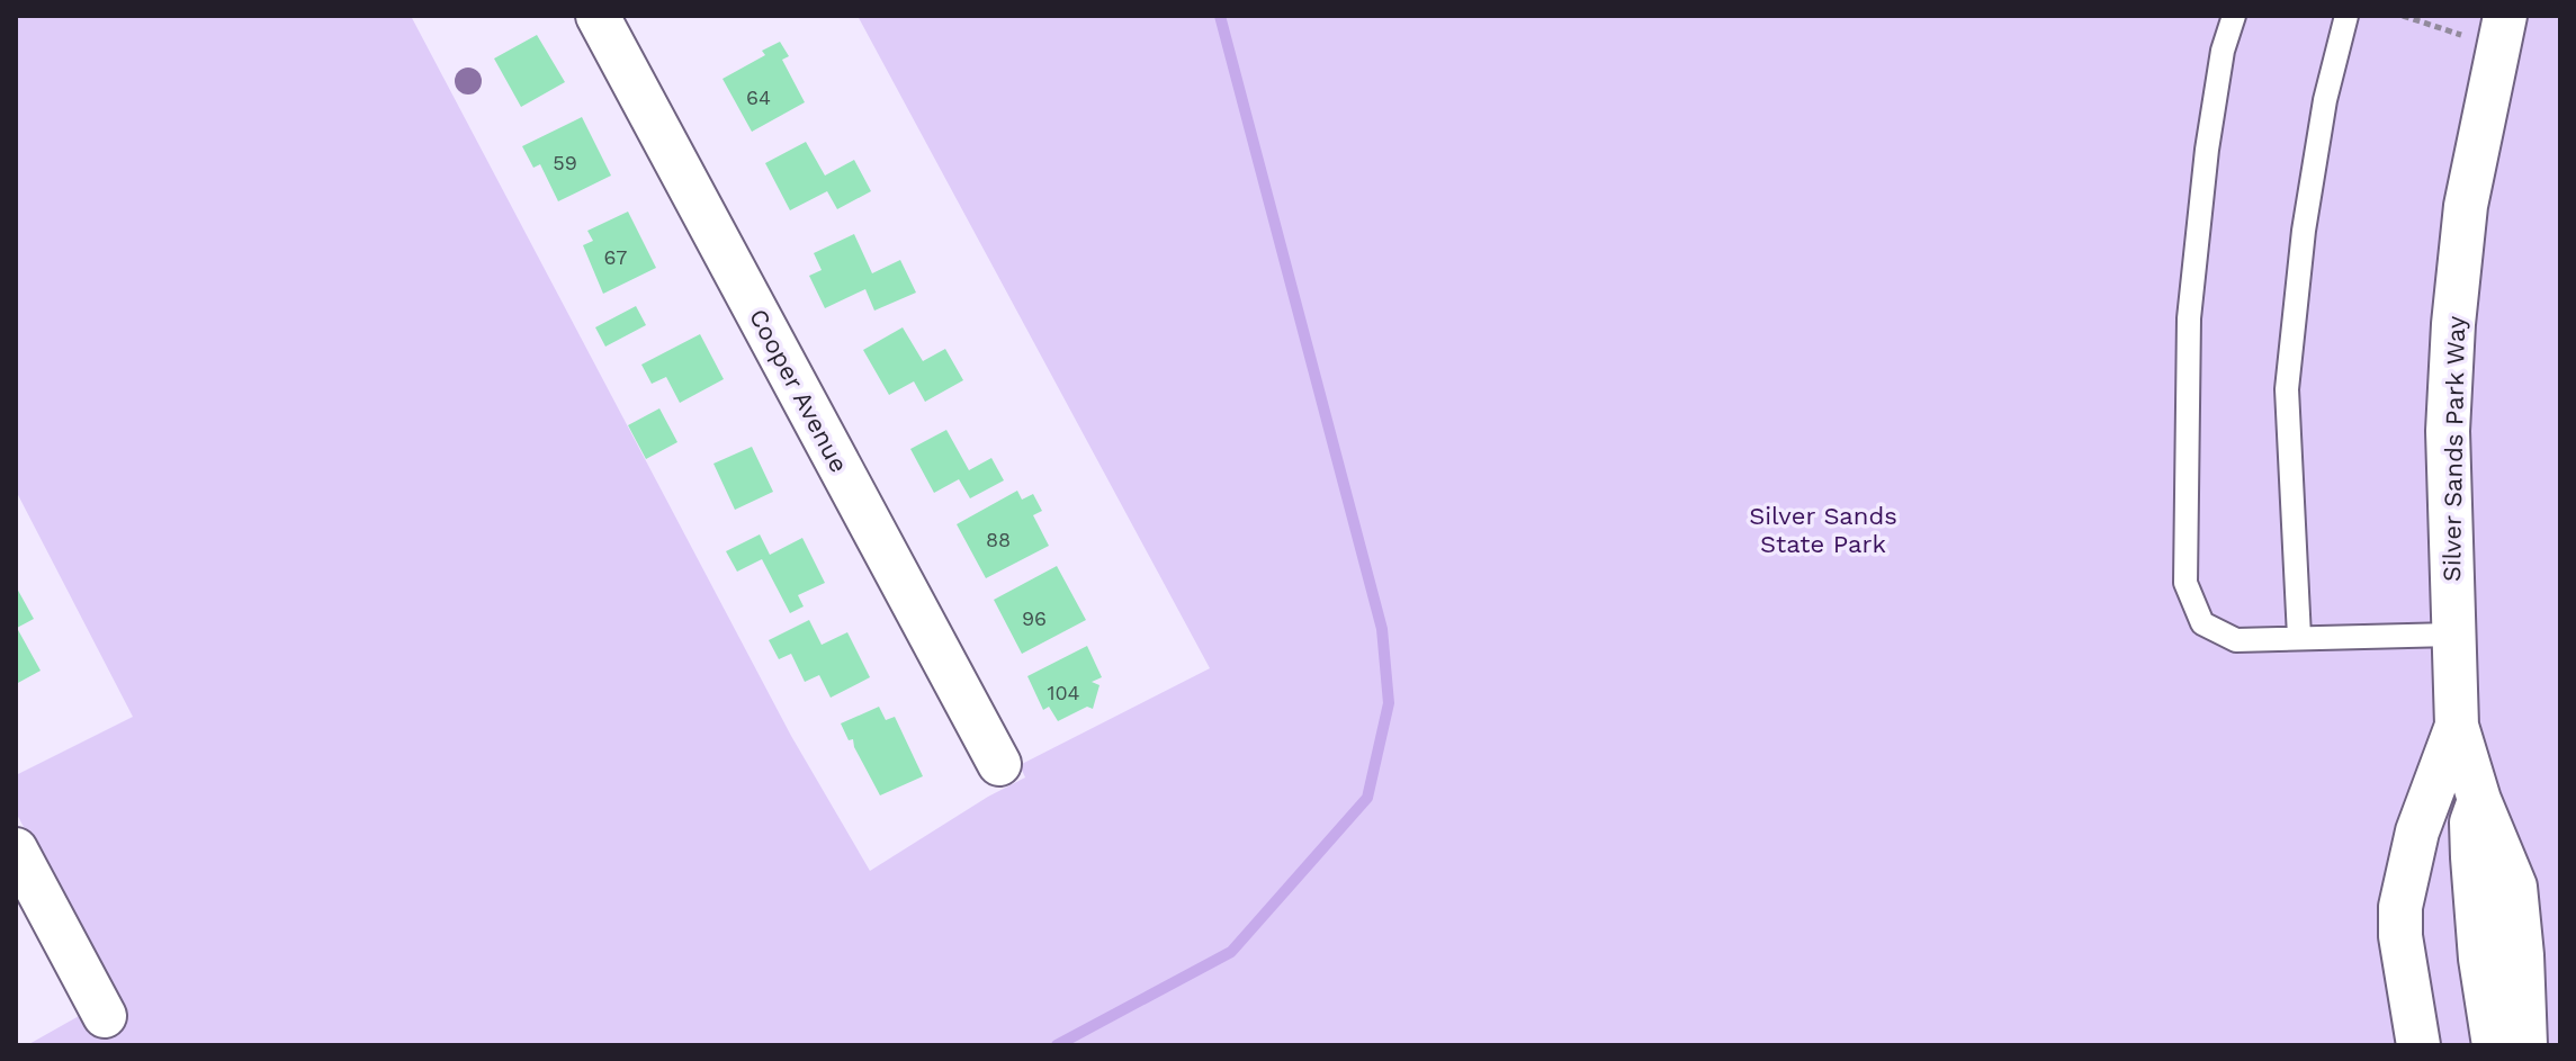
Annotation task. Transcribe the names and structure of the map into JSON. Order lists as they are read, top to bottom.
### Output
{
  "streets": {
    "street": ["Cooper Avenue", "Silver Sands Park Way"]
  },
  "parks": ["Silver Sands State Park"],
  "house_numbers": [
    "64",
    "59",
    "67",
    "88",
    "96",
    "104"
  ]
}
